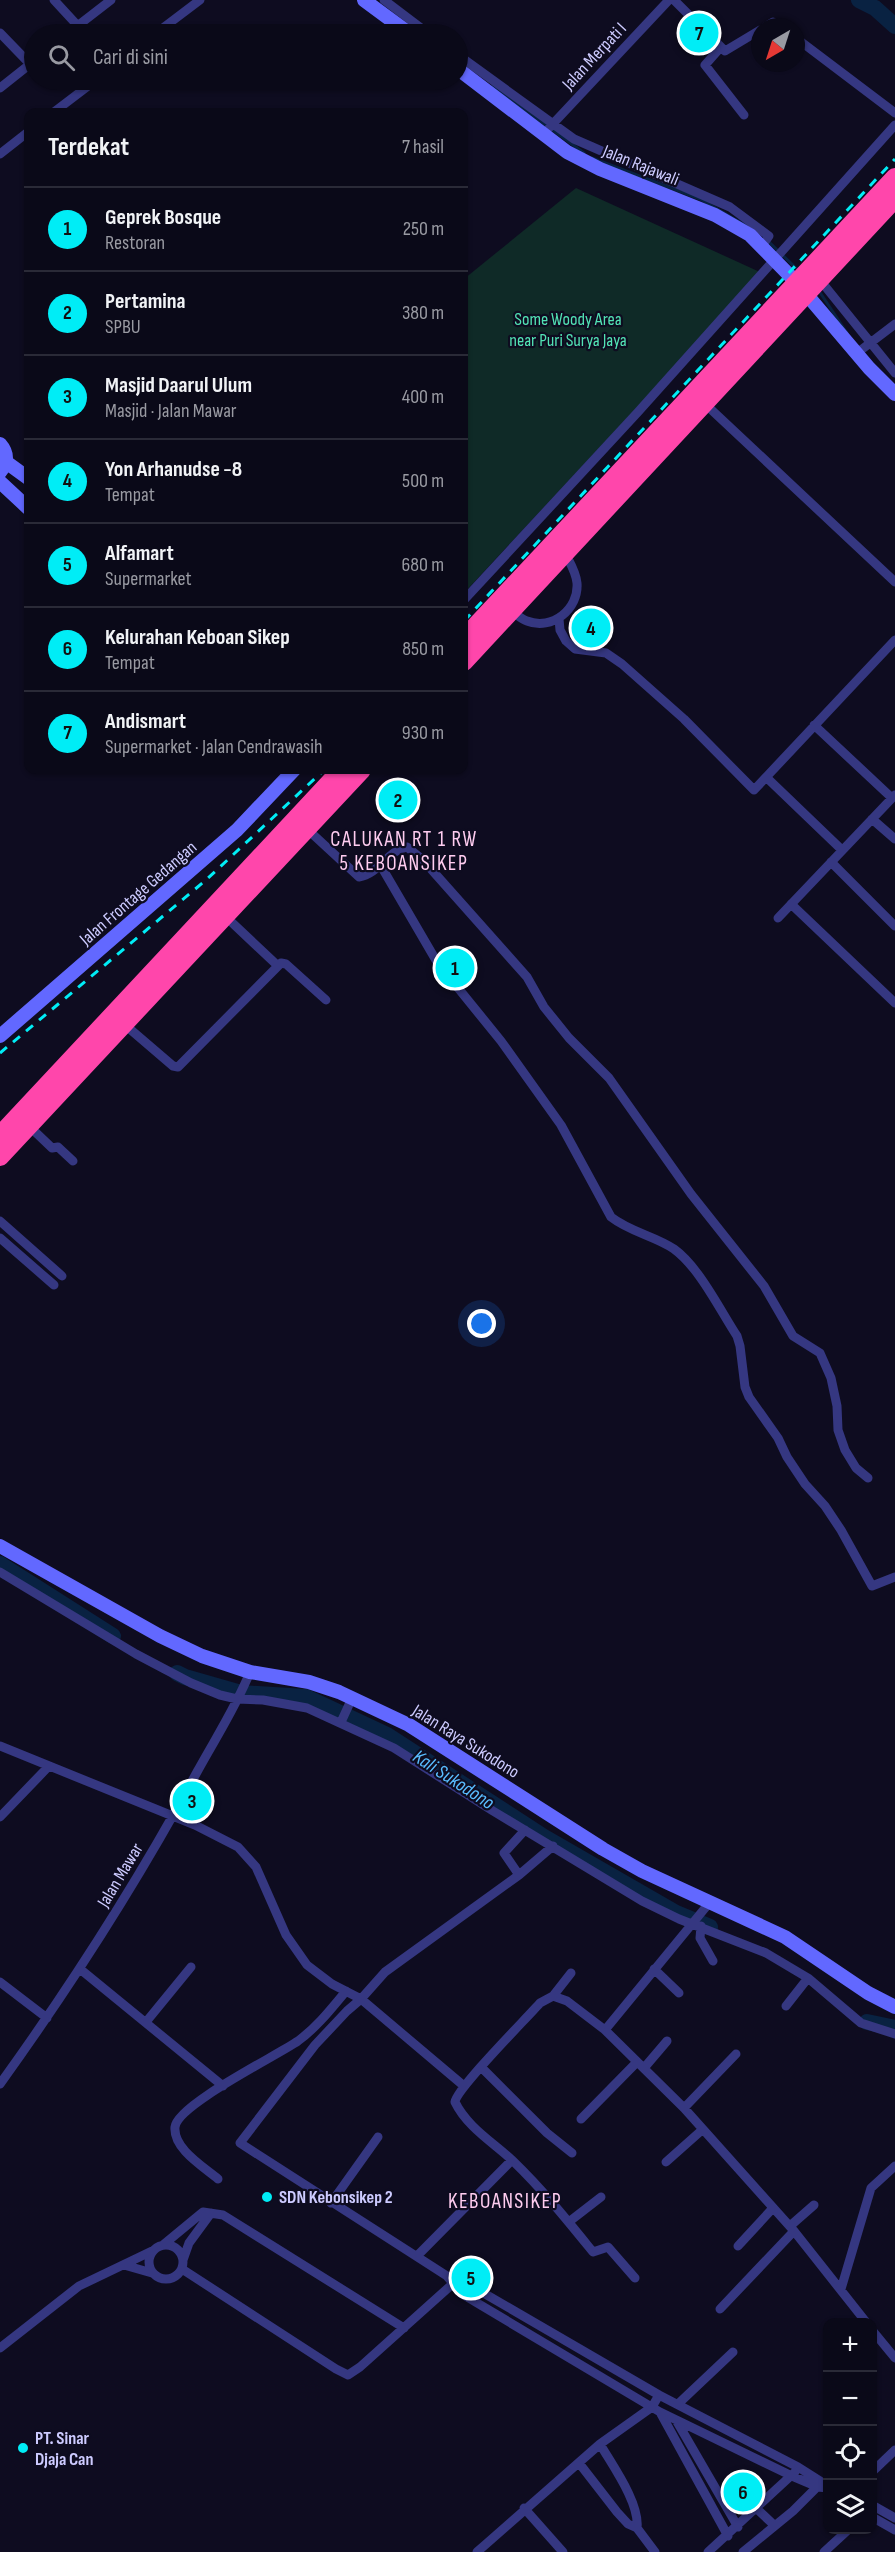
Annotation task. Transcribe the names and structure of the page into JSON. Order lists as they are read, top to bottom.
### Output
{
  "streets": {
    "street": [
      "Jalan Merpati I",
      "Jalan Rajawali",
      "Jalan Frontage Gedangan",
      "Jalan Raya Sukodono",
      "Jalan Mawar"
    ]
  },
  "crossings": [
    ["Jalan Merpati I", "Jalan Rajawali"],
    ["Jalan Raya Sukodono", "Jalan Mawar"]
  ],
  "districts": ["CALUKAN RT 1 RW 5 KEBOANSIKEP", "KEBOANSIKEP"],
  "water": ["Kali Sukodono"],
  "parks": ["Some Woody Area near Puri Surya Jaya"],
  "places": ["SDN Kebonsikep 2", "PT. Sinar Djaja Can"],
  "north": "bottom left",
  "page": {
    "pins": [
      "7",
      "4",
      "2",
      "1",
      "3",
      "5",
      "6"
    ],
    "search": "Cari di sini",
    "heading": ["Terdekat", "7 hasil"],
    "list": [
      {
        "mark": "1",
        "name": "Geprek Bosque",
        "note": "Restoran",
        "value": "250 m"
      },
      {
        "mark": "2",
        "name": "Pertamina",
        "note": "SPBU",
        "value": "380 m"
      },
      {
        "mark": "3",
        "name": "Masjid Daarul Ulum",
        "note": "Masjid · Jalan Mawar",
        "value": "400 m"
      },
      {
        "mark": "4",
        "name": "Yon Arhanudse -8",
        "note": "Tempat",
        "value": "500 m"
      },
      {
        "mark": "5",
        "name": "Alfamart",
        "note": "Supermarket",
        "value": "680 m"
      },
      {
        "mark": "6",
        "name": "Kelurahan Keboan Sikep",
        "note": "Tempat",
        "value": "850 m"
      },
      {
        "mark": "7",
        "name": "Andismart",
        "note": "Supermarket · Jalan Cendrawasih",
        "value": "930 m"
      }
    ],
    "map_buttons": ["+", "−"]
  }
}
